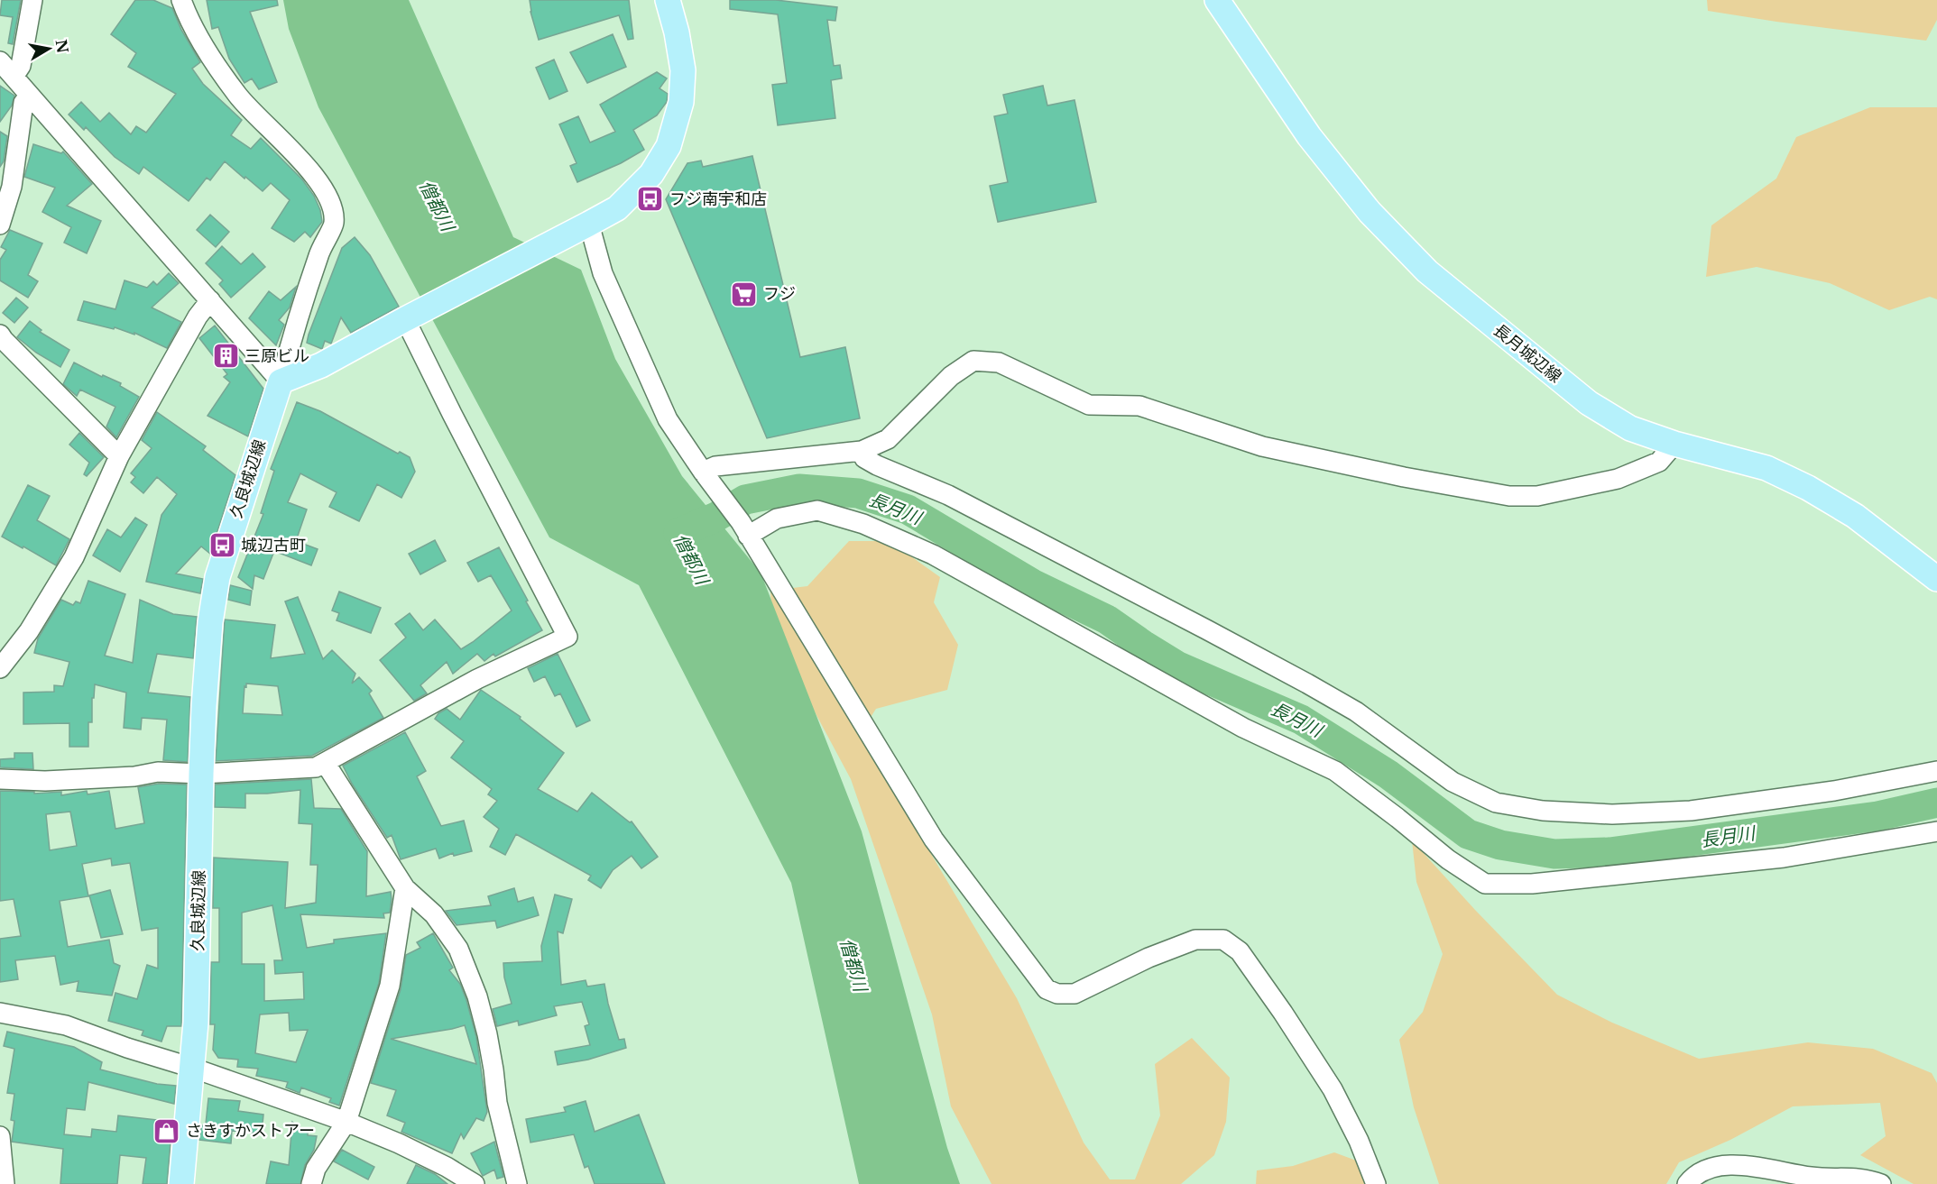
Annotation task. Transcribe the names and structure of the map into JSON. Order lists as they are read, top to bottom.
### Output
{
  "streets": {
    "main road": ["長月城辺線", "久良城辺線"]
  },
  "water": ["僧都川", "長月川"],
  "places": {
    "bus stop": ["フジ南宇和店", "城辺古町"],
    "supermarket": ["フジ"],
    "building": ["三原ビル"],
    "shop": ["さきすかストアー"]
  },
  "north": "right"
}
